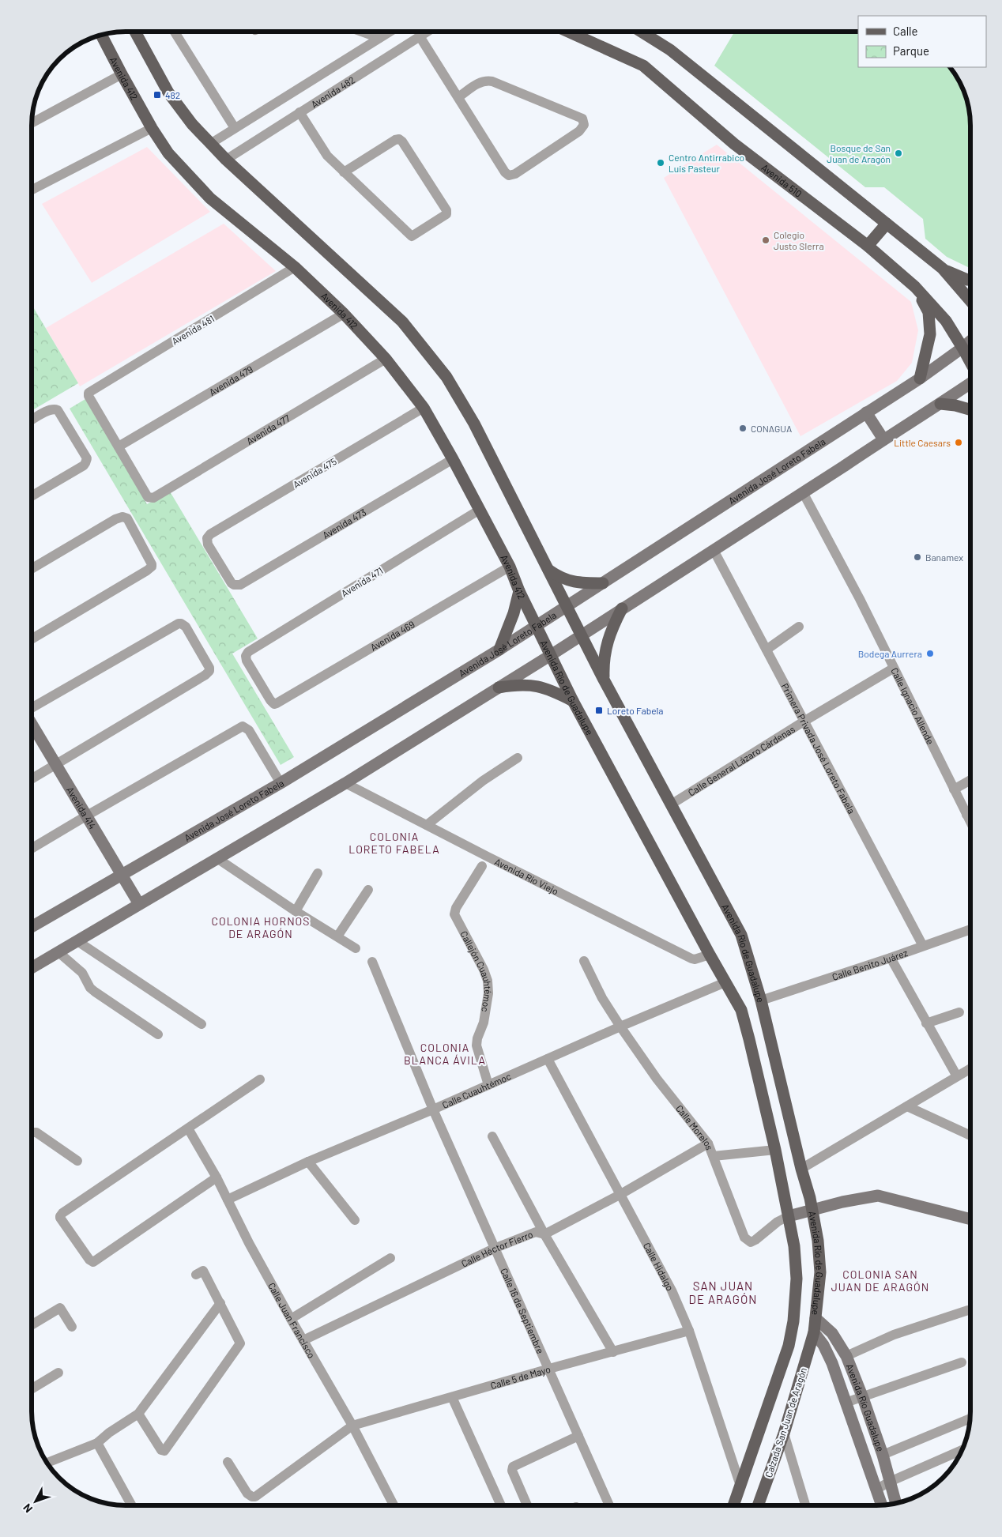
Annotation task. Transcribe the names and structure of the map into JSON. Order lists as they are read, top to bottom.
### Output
{
  "streets": {
    "main road": [
      "Avenida 412",
      "Avenida 510",
      "Avenida José Loreto Fabela",
      "Avenida Río de Guadalupe",
      "Avenida 414",
      "Avenida Río Guadalupe",
      "Calzada San Juan de Aragón"
    ],
    "street": [
      "Avenida 482",
      "Avenida 481",
      "Avenida 479",
      "Avenida 477",
      "Avenida 475",
      "Avenida 473",
      "Avenida 471",
      "Avenida 469",
      "Calle Ignacio Allende",
      "Primera Privada José Loreto Fabela",
      "Calle General Lázaro Cárdenas",
      "Avenida Río Viejo",
      "Calle Benito Juárez",
      "Callejón Cuauhtémoc",
      "Calle Cuauhtémoc",
      "Calle Morelos",
      "Calle Héctor Fierro",
      "Calle Hidalgo",
      "Calle 16 de Septiembre",
      "Calle Juan Francisco",
      "Calle 5 de Mayo"
    ]
  },
  "crossings": [
    ["Avenida 412", "Avenida 481"],
    ["Avenida 412", "Avenida 479"],
    ["Avenida 412", "Avenida 477"],
    ["Avenida 412", "Avenida José Loreto Fabela"],
    ["Avenida 412", "Avenida 475"],
    ["Avenida 412", "Avenida 473"],
    ["Avenida 412", "Avenida 471"],
    ["Avenida 412", "Avenida 469"],
    ["Avenida 412", "Avenida Río de Guadalupe"],
    ["Avenida 510", "Avenida José Loreto Fabela"],
    ["Avenida 481", "Avenida 479"],
    ["Avenida 481", "Avenida 477"],
    ["Avenida 479", "Avenida 477"],
    ["Avenida José Loreto Fabela", "Avenida Río de Guadalupe"],
    ["Avenida José Loreto Fabela", "Avenida 414"],
    ["Avenida 475", "Avenida 473"],
    ["Avenida 471", "Avenida 469"],
    ["Avenida Río de Guadalupe", "Calle General Lázaro Cárdenas"],
    ["Avenida Río de Guadalupe", "Avenida Río Viejo"],
    ["Avenida Río de Guadalupe", "Calle Benito Juárez"],
    ["Avenida Río de Guadalupe", "Calle Cuauhtémoc"],
    ["Avenida Río de Guadalupe", "Calle Morelos"],
    ["Avenida Río de Guadalupe", "Calle Hidalgo"],
    ["Avenida Río de Guadalupe", "Avenida Río Guadalupe"],
    ["Avenida Río de Guadalupe", "Calzada San Juan de Aragón"],
    ["Calle Ignacio Allende", "Calle General Lázaro Cárdenas"],
    ["Primera Privada José Loreto Fabela", "Calle General Lázaro Cárdenas"],
    ["Primera Privada José Loreto Fabela", "Calle Benito Juárez"],
    ["Callejón Cuauhtémoc", "Calle Cuauhtémoc"],
    ["Calle Cuauhtémoc", "Calle Morelos"],
    ["Calle Cuauhtémoc", "Calle Hidalgo"],
    ["Calle Cuauhtémoc", "Calle 16 de Septiembre"],
    ["Calle Cuauhtémoc", "Calle Juan Francisco"],
    ["Calle Morelos", "Calle Héctor Fierro"],
    ["Calle Héctor Fierro", "Calle Hidalgo"],
    ["Calle Héctor Fierro", "Calle 16 de Septiembre"],
    ["Calle Héctor Fierro", "Calle Juan Francisco"],
    ["Calle Hidalgo", "Calle 5 de Mayo"],
    ["Calle 16 de Septiembre", "Calle 5 de Mayo"],
    ["Calle Juan Francisco", "Calle 5 de Mayo"],
    ["Avenida Río Guadalupe", "Calzada San Juan de Aragón"]
  ],
  "districts": [
    "COLONIA LORETO FABELA",
    "COLONIA HORNOS DE ARAGÓN",
    "COLONIA BLANCA ÁVILA",
    "COLONIA SAN JUAN DE ARAGÓN",
    "SAN JUAN DE ARAGÓN"
  ],
  "places": {
    "transit": ["482", "Loreto Fabela"],
    "other": [
      "Bosque de San Juan de Aragón",
      "Centro Antirrabico Luis Pasteur",
      "Colegio Justo SIerra",
      "CONAGUA",
      "Little Caesars",
      "Banamex",
      "Bodega Aurrera"
    ]
  },
  "legend": ["Calle", "Parque"],
  "north": "bottom left"
}
